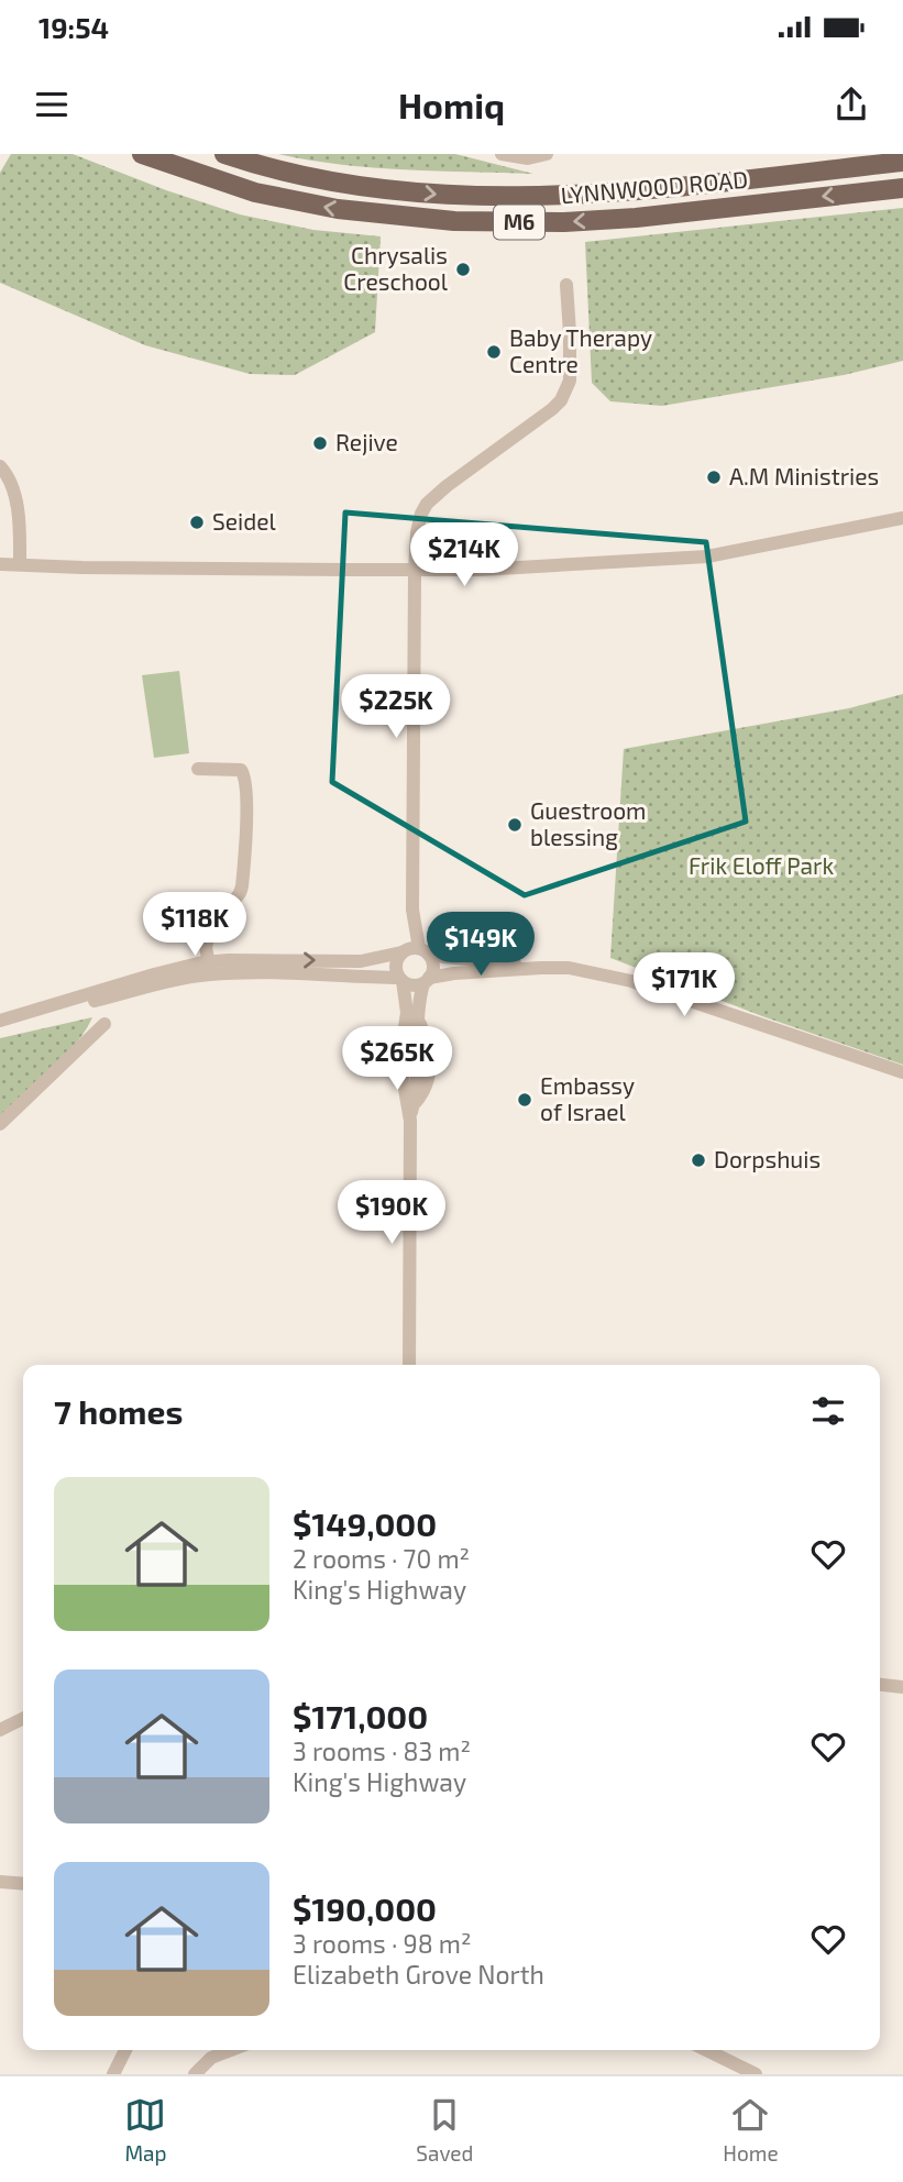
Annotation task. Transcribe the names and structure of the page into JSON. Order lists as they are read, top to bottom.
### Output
{
  "streets": {
    "main road": ["LYNNWOOD ROAD", "M6"]
  },
  "parks": ["Frik Eloff Park"],
  "places": [
    "Chrysalis Creschool",
    "Baby Therapy Centre",
    "Rejive",
    "A.M Ministries",
    "Seidel",
    "Guestroom blessing",
    "Embassy of Israel",
    "Dorpshuis"
  ],
  "page": {
    "status": "19:54",
    "header": "Homiq",
    "price": [
      "$214K",
      "$225K",
      "$118K",
      "$149K",
      "$171K",
      "$265K",
      "$190K"
    ],
    "heading": "7 homes",
    "list": [
      {
        "name": "$149,000",
        "note": "2 rooms · 70 m² · King's Highway"
      },
      {
        "name": "$171,000",
        "note": "3 rooms · 83 m² · King's Highway"
      },
      {
        "name": "$190,000",
        "note": "3 rooms · 98 m² · Elizabeth Grove North"
      }
    ],
    "tabs": ["Map", "Saved", "Home"]
  }
}
